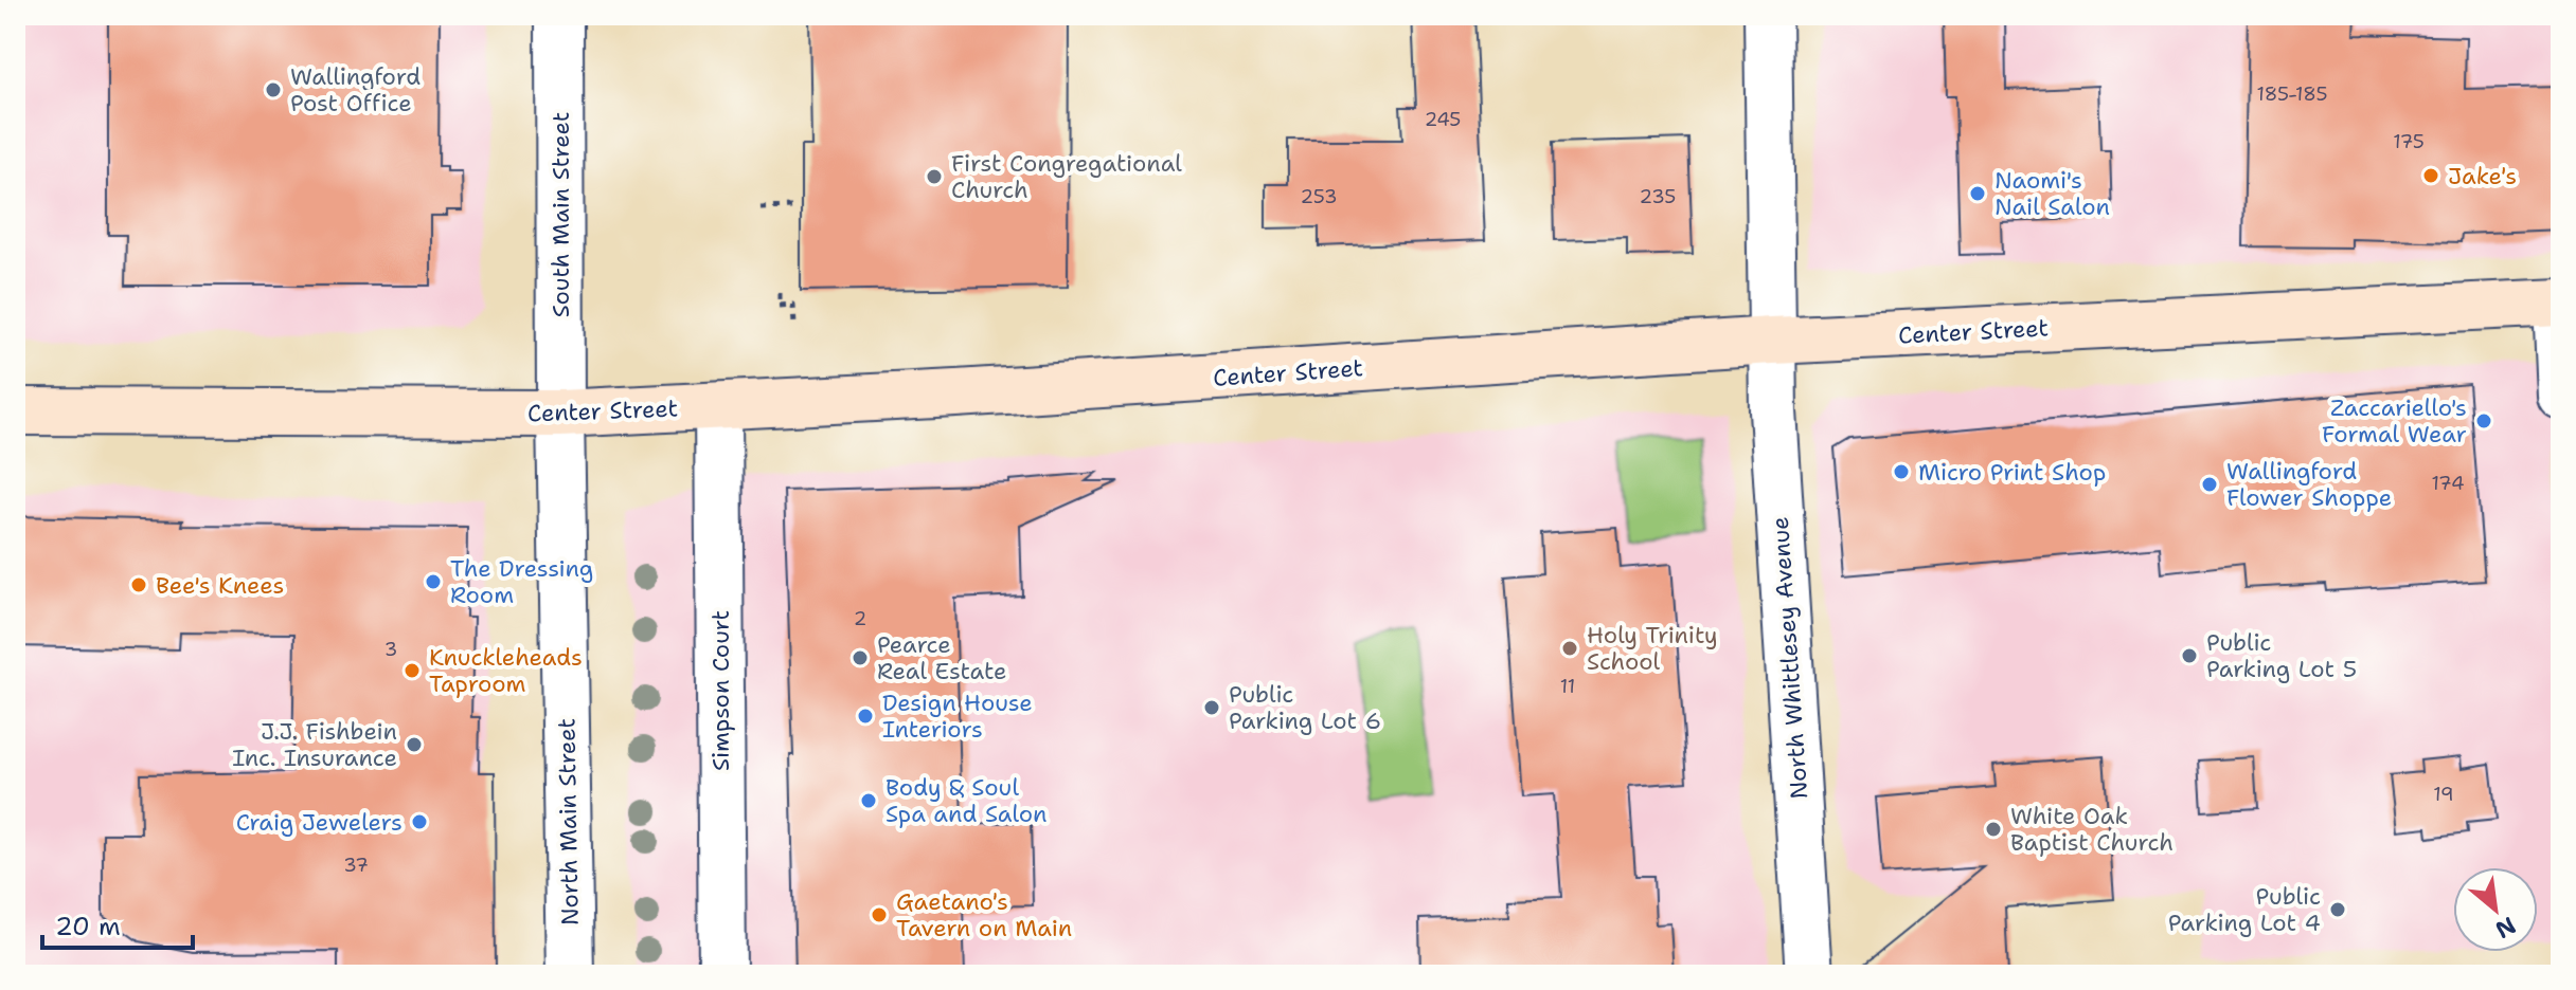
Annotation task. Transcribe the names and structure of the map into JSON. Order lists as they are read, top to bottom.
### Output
{
  "streets": {
    "main road": ["Center Street"],
    "street": [
      "South Main Street",
      "North Whittlesey Avenue",
      "Simpson Court",
      "North Main Street"
    ]
  },
  "crossings": [
    ["South Main Street", "Center Street"],
    ["South Main Street", "North Main Street"],
    ["Center Street", "North Whittlesey Avenue"],
    ["Center Street", "Simpson Court"],
    ["Center Street", "North Main Street"]
  ],
  "places": [
    "Wallingford Post Office",
    "Jake's",
    "First Congregational Church",
    "Naomi's Nail Salon",
    "Zaccariello's Formal Wear",
    "Micro Print Shop",
    "Wallingford Flower Shoppe",
    "The Dressing Room",
    "Bee's Knees",
    "Holy Trinity School",
    "Public Parking Lot 5",
    "Pearce Real Estate",
    "Knuckleheads Taproom",
    "Public Parking Lot 6",
    "Design House Interiors",
    "J.J. Fishbein Inc. Insurance",
    "Body & Soul Spa and Salon",
    "Craig Jewelers",
    "White Oak Baptist Church",
    "Public Parking Lot 4",
    "Gaetano's Tavern on Main"
  ],
  "house_numbers": [
    "185-185",
    "245",
    "175",
    "253",
    "235",
    "174",
    "2",
    "3",
    "11",
    "19",
    "37"
  ],
  "scale_bar": "20 m",
  "north": "bottom right"
}
